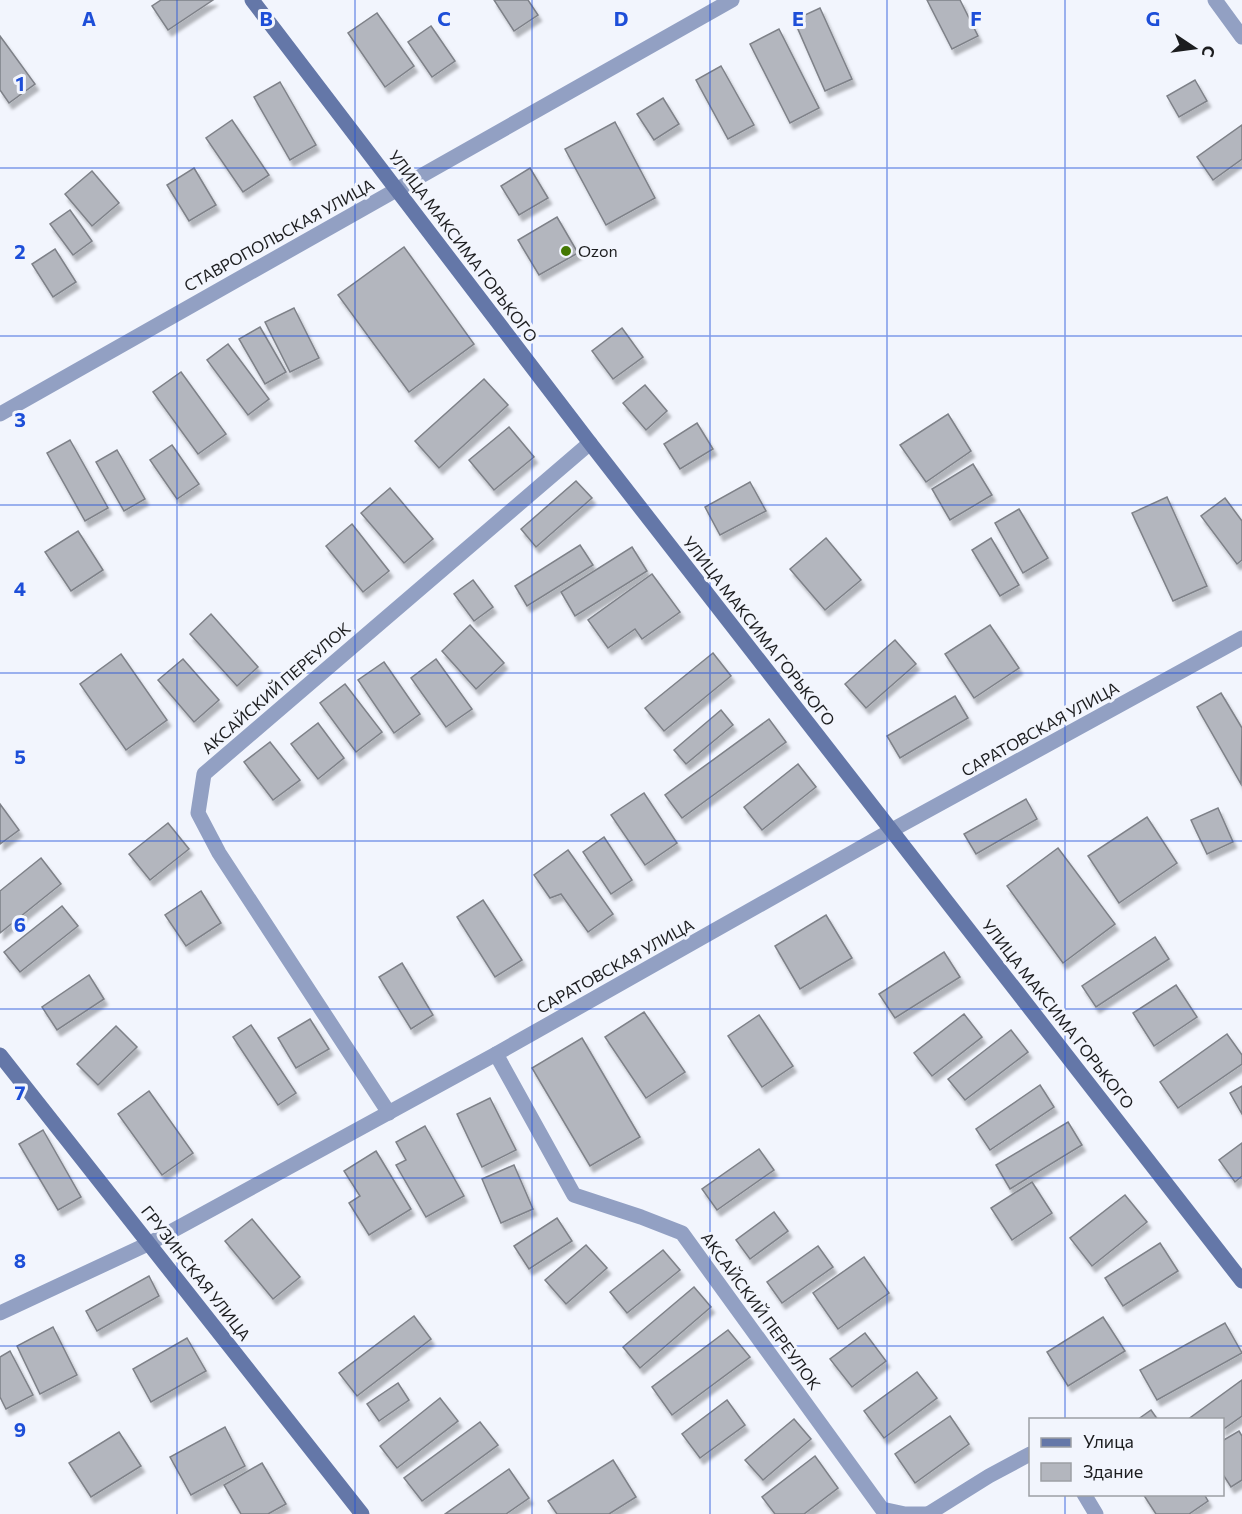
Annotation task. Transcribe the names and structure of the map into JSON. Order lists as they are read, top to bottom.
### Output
{
  "streets": {
    "main road": ["УЛИЦА МАКСИМА ГОРЬКОГО", "ГРУЗИНСКАЯ УЛИЦА"],
    "street": ["СТАВРОПОЛЬСКАЯ УЛИЦА", "АКСАЙСКИЙ ПЕРЕУЛОК", "САРАТОВСКАЯ УЛИЦА"]
  },
  "crossings": [
    ["СТАВРОПОЛЬСКАЯ УЛИЦА", "УЛИЦА МАКСИМА ГОРЬКОГО"],
    ["УЛИЦА МАКСИМА ГОРЬКОГО", "АКСАЙСКИЙ ПЕРЕУЛОК"],
    ["УЛИЦА МАКСИМА ГОРЬКОГО", "САРАТОВСКАЯ УЛИЦА"],
    ["АКСАЙСКИЙ ПЕРЕУЛОК", "САРАТОВСКАЯ УЛИЦА"],
    ["САРАТОВСКАЯ УЛИЦА", "ГРУЗИНСКАЯ УЛИЦА"]
  ],
  "places": ["Ozon"],
  "legend": ["Улица", "Здание"],
  "north": "right",
  "grid": {
    "columns": [
      "A",
      "B",
      "C",
      "D",
      "E",
      "F",
      "G"
    ],
    "rows": [
      "1",
      "2",
      "3",
      "4",
      "5",
      "6",
      "7",
      "8",
      "9"
    ]
  }
}
